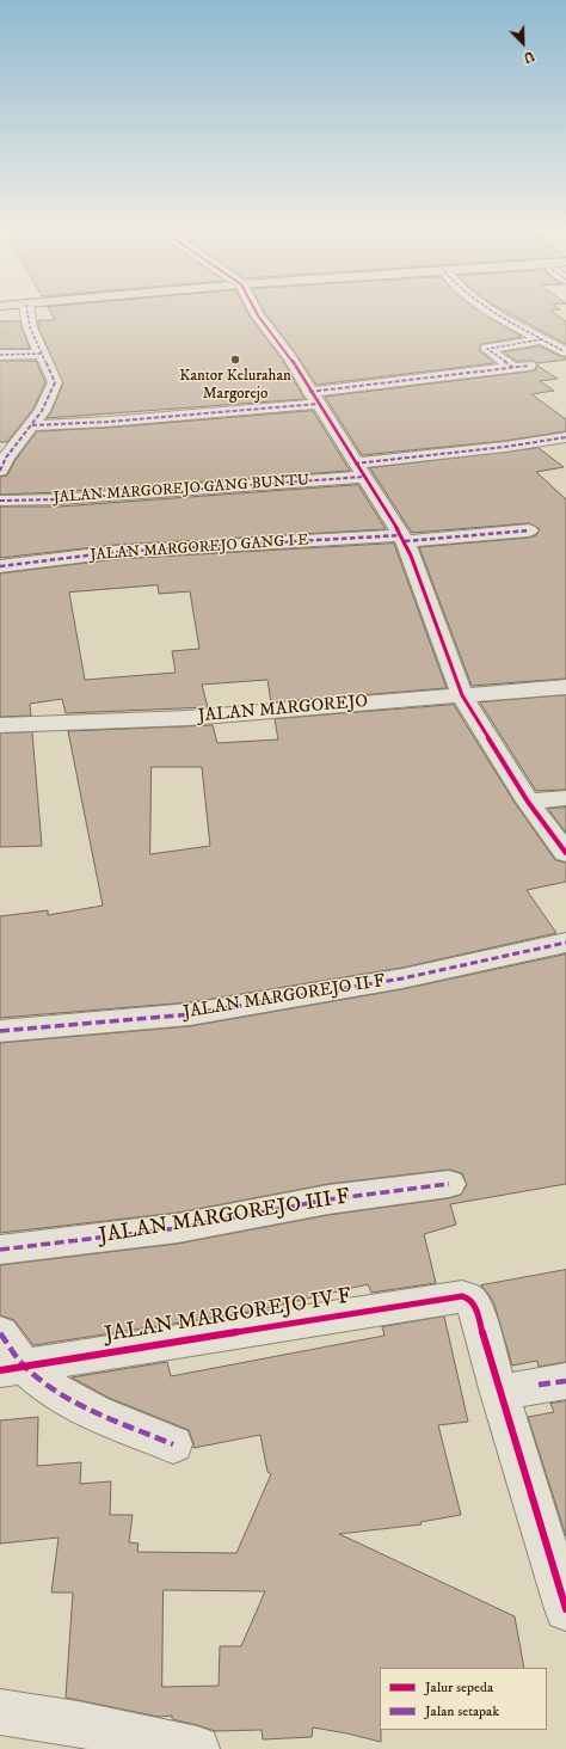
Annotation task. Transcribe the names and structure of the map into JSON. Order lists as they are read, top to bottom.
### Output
{
  "streets": {
    "street": [
      "JALAN MARGOREJO GANG BUNTU",
      "JALAN MARGOREJO GANG I E",
      "JALAN MARGOREJO",
      "JALAN MARGOREJO II F",
      "JALAN MARGOREJO III F",
      "JALAN MARGOREJO IV F"
    ]
  },
  "places": ["Kantor Kelurahan Margorejo"],
  "legend": ["Jalur sepeda", "Jalan setapak"],
  "north": "bottom right"
}
